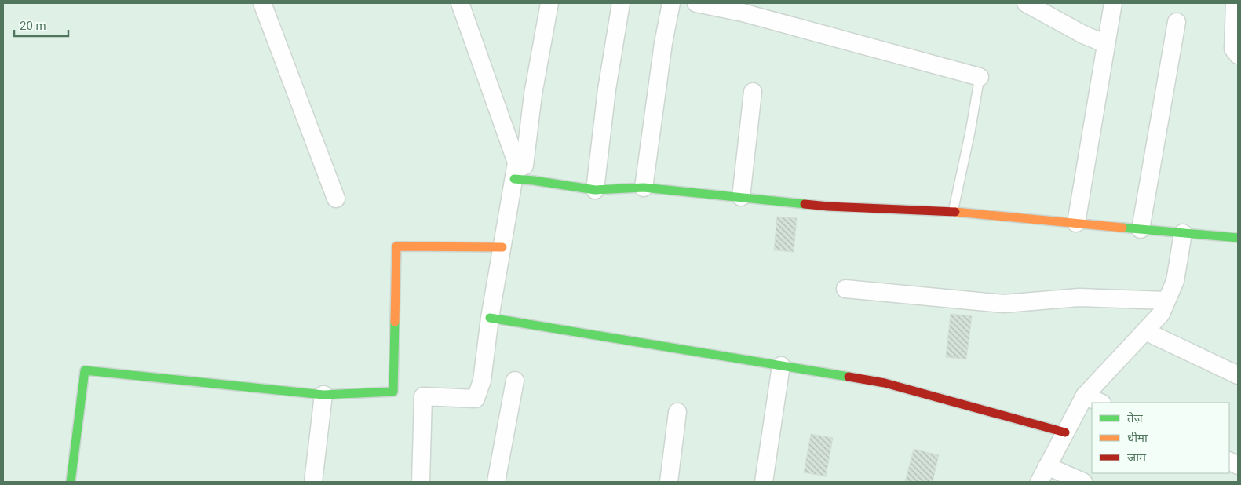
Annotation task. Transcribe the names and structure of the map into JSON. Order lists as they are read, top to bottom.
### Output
{
  "legend": ["तेज़", "धीमा", "जाम"],
  "scale_bar": "20 m"
}
